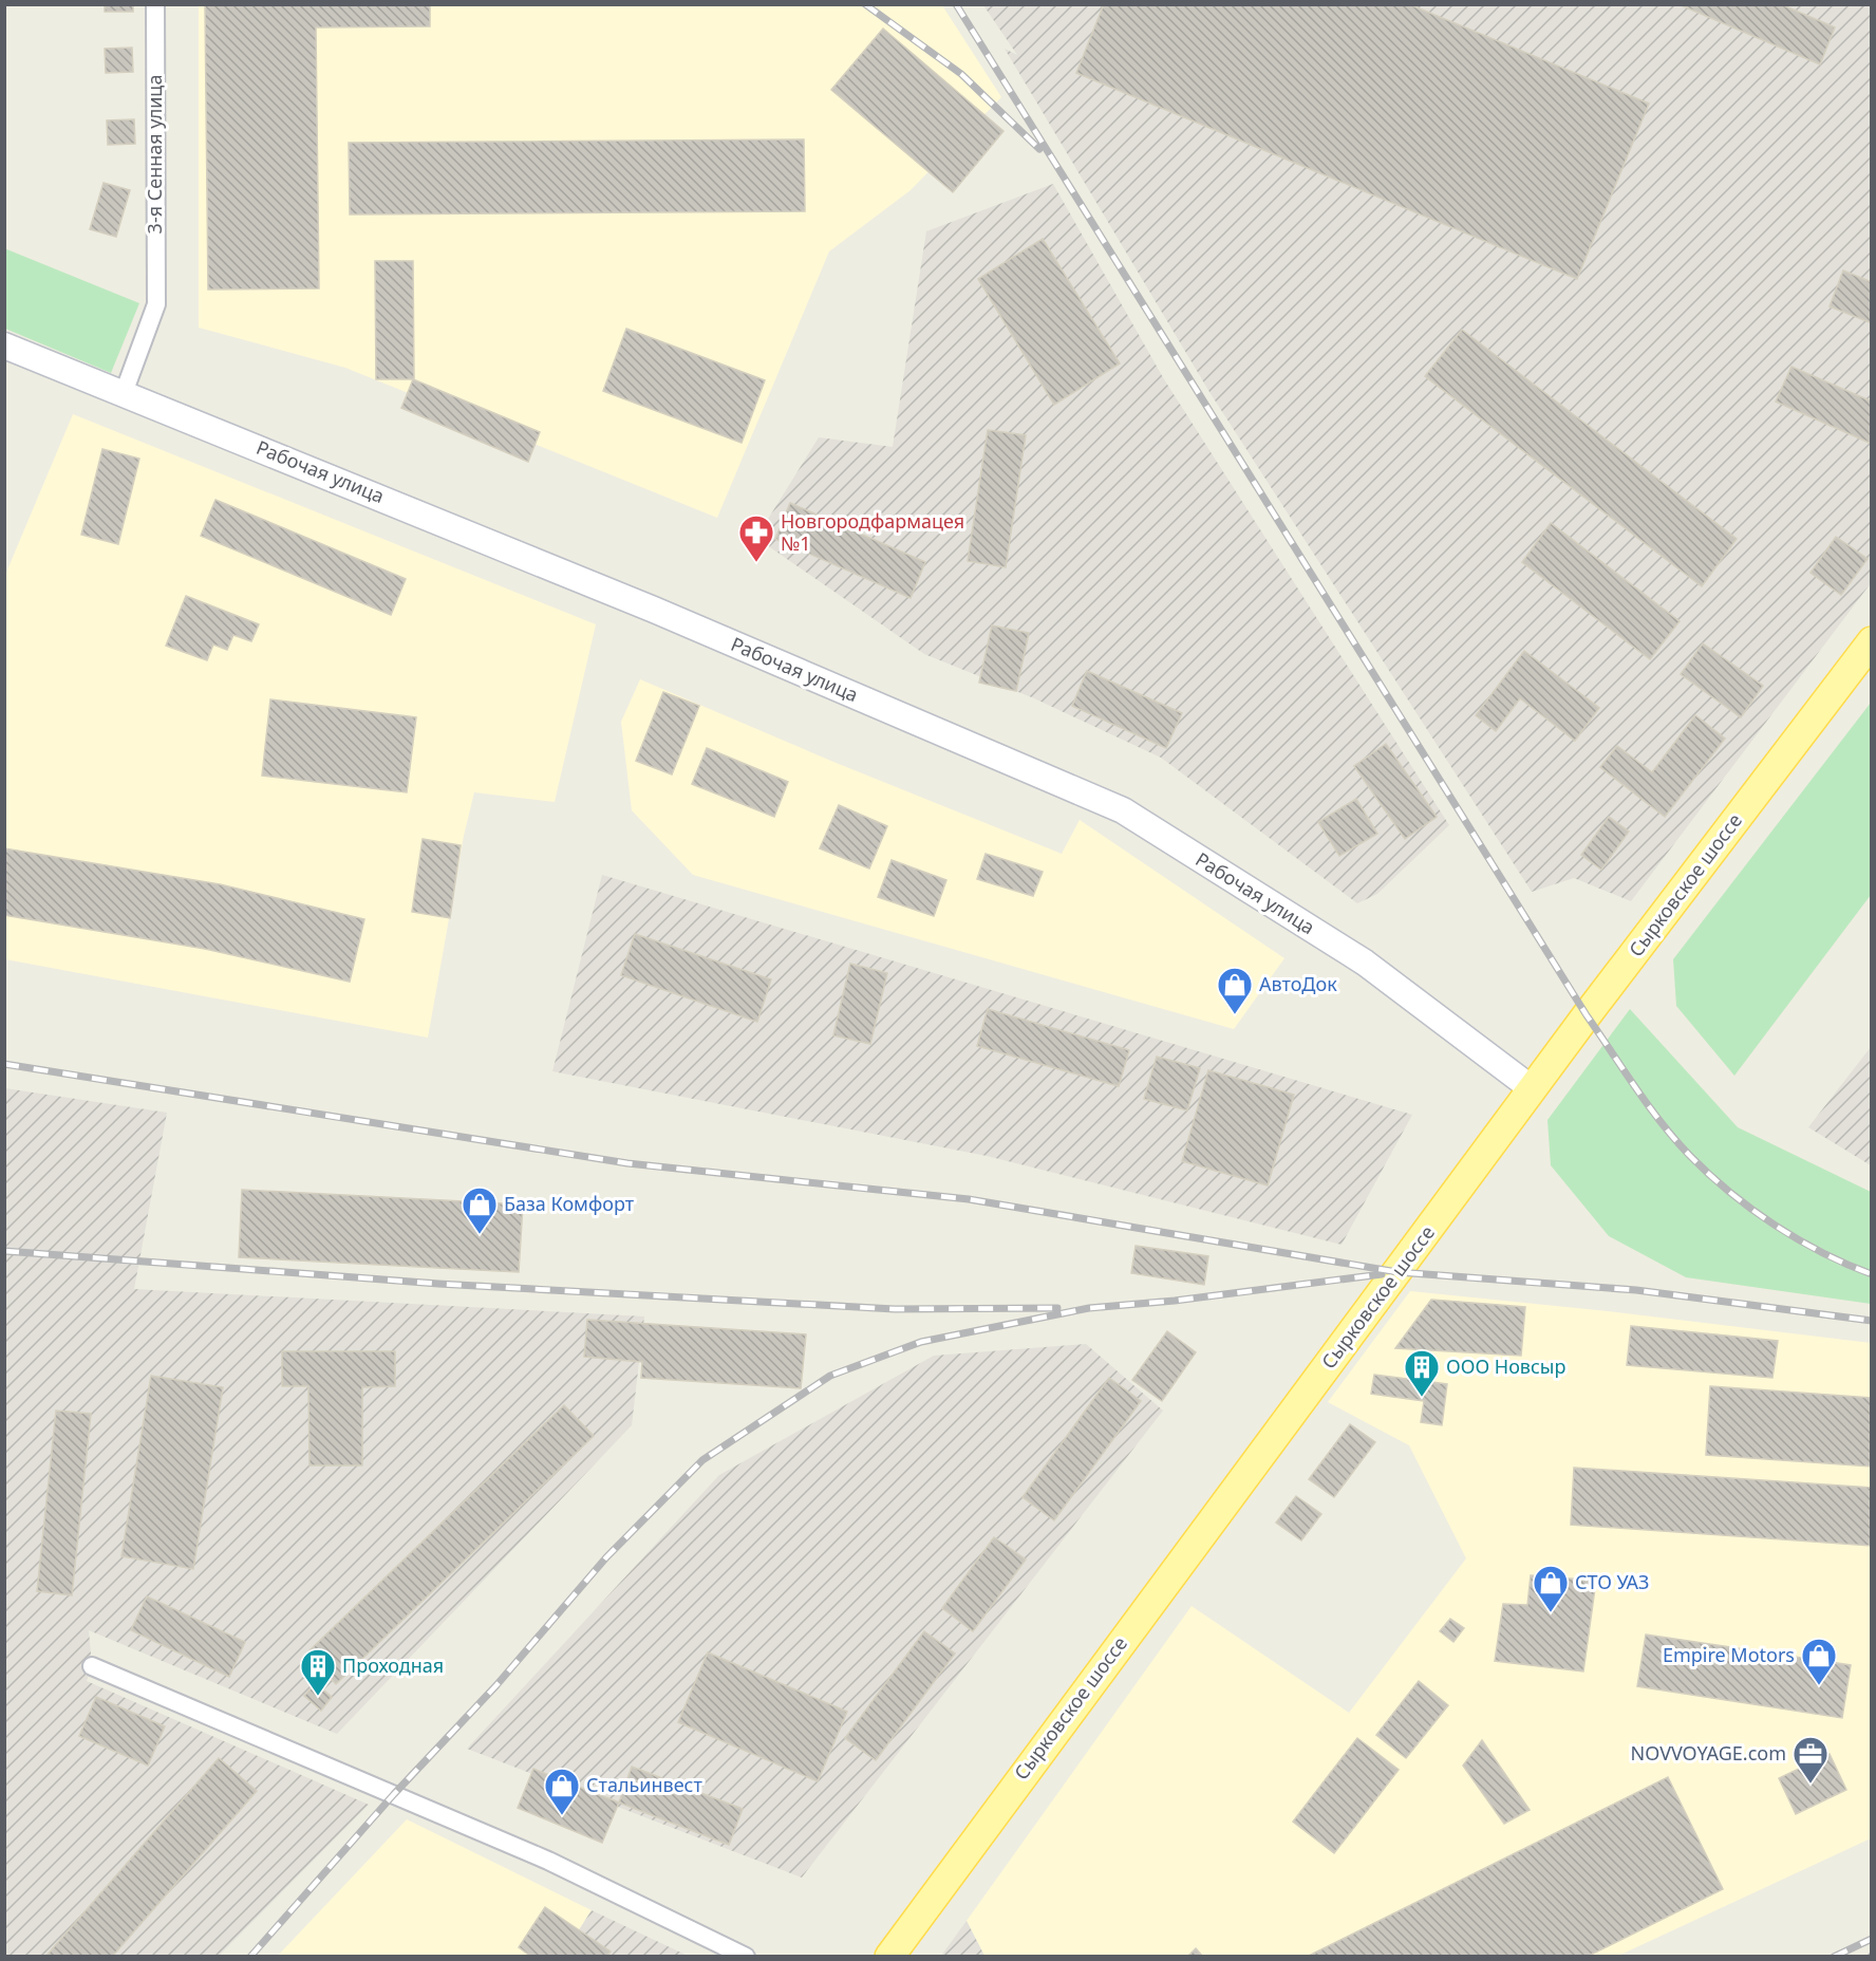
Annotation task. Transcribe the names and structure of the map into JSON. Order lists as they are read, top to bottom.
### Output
{
  "streets": {
    "main road": ["Рабочая улица", "Сырковское шоссе"],
    "street": ["3-я Сенная улица"]
  },
  "crossings": [
    ["3-я Сенная улица", "Рабочая улица"],
    ["Рабочая улица", "Сырковское шоссе"]
  ],
  "places": {
    "pharmacy": ["Новгородфармацея №1"],
    "shop": [
      "АвтоДок",
      "База Комфорт",
      "СТО УАЗ",
      "Empire Motors",
      "Стальинвест"
    ],
    "building": ["ООО Новсыр", "Проходная"],
    "office": ["NOVVOYAGE.com"]
  }
}
